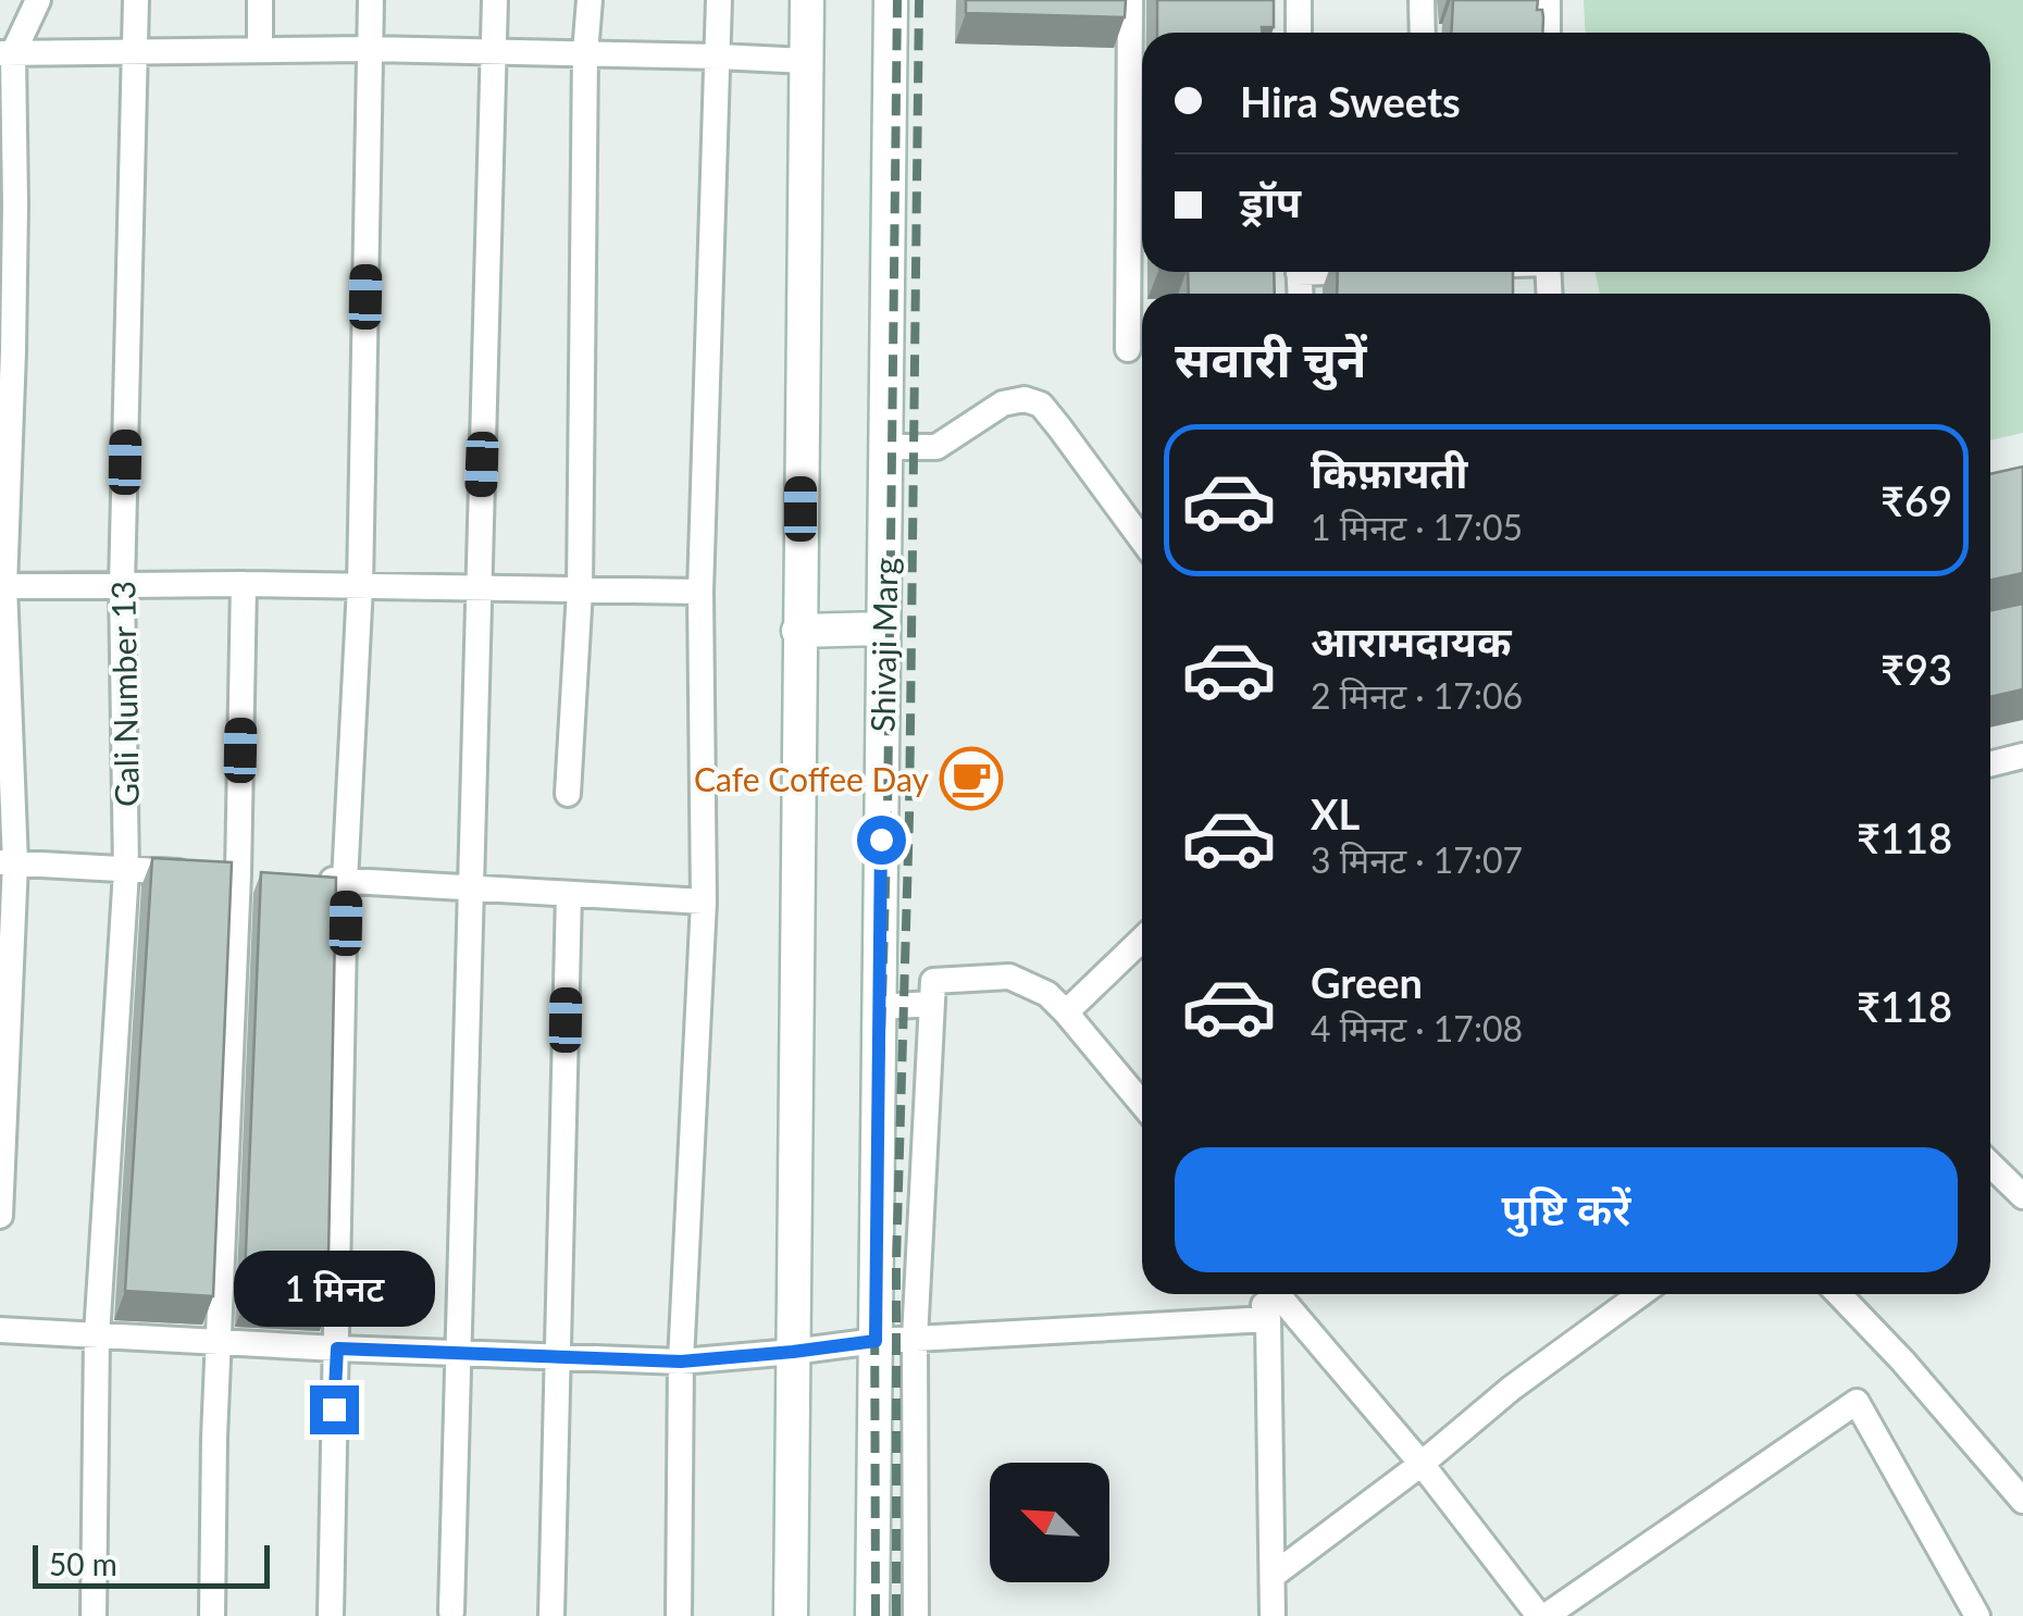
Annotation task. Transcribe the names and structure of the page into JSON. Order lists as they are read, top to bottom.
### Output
{
  "streets": {
    "main road": ["Shivaji Marg"],
    "street": ["Gali Number 13"]
  },
  "places": {
    "cafe": ["Cafe Coffee Day"]
  },
  "scale_bar": "50 m",
  "north": "top left",
  "page": {
    "banner": ["Hira Sweets", "ड्रॉप"],
    "heading": "सवारी चुनें",
    "list": [
      {
        "name": "किफ़ायती",
        "note": "1 मिनट · 17:05",
        "value": "₹69"
      },
      {
        "name": "आरामदायक",
        "note": "2 मिनट · 17:06",
        "value": "₹93"
      },
      {
        "name": "XL",
        "note": "3 मिनट · 17:07",
        "value": "₹118"
      },
      {
        "name": "Green",
        "note": "4 मिनट · 17:08",
        "value": "₹118"
      }
    ],
    "buttons": "पुष्टि करें",
    "bubble": "1 मिनट",
    "scale": "50 m"
  }
}
